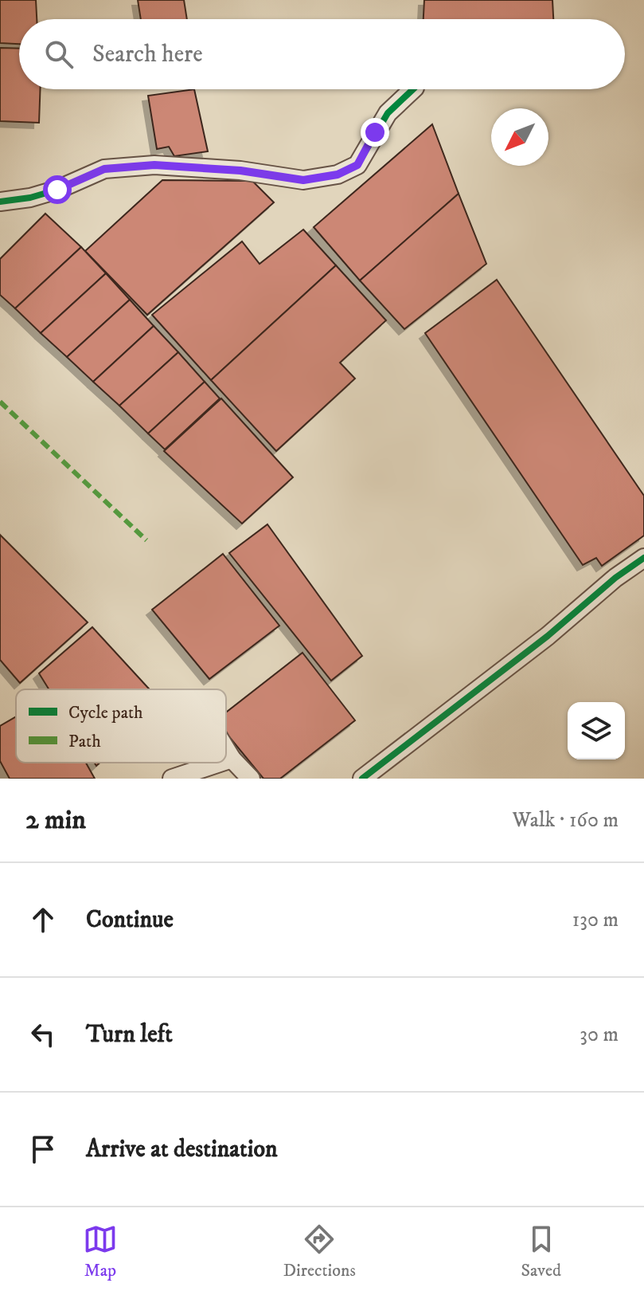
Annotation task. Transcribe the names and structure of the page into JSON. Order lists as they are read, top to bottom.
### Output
{
  "legend": ["Cycle path", "Path"],
  "north": "bottom left",
  "page": {
    "search": "Search here",
    "heading": ["2 min", "Walk · 160 m"],
    "list": [
      ["Continue", "130 m"],
      ["Turn left", "30 m"],
      "Arrive at destination"
    ],
    "nav": ["Map", "Directions", "Saved"]
  }
}
